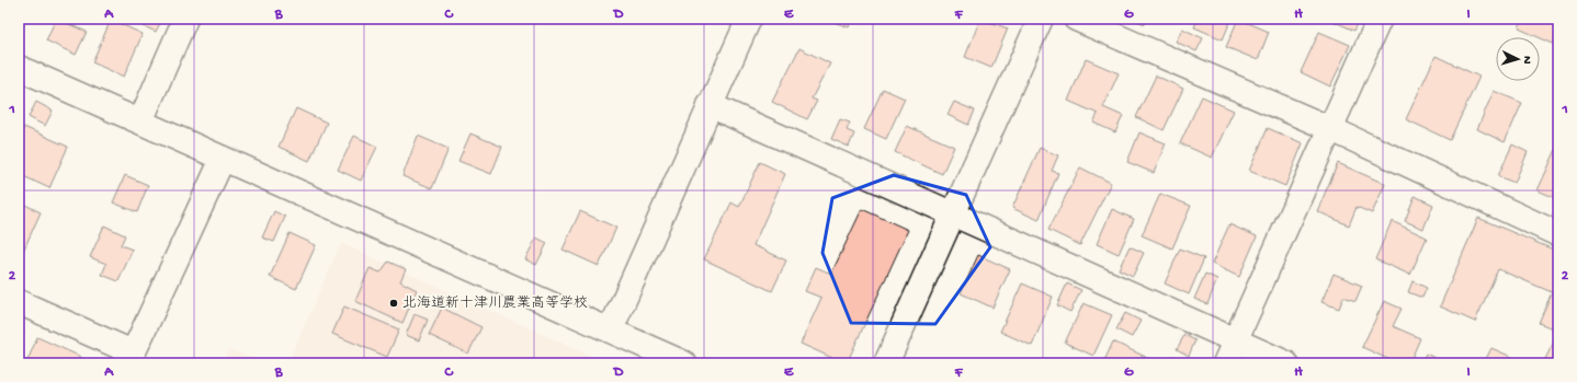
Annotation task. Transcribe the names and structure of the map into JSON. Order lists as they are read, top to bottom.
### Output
{
  "places": ["北海道新十津川農業高等学校"],
  "north": "right",
  "grid": {
    "columns": [
      "A",
      "B",
      "C",
      "D",
      "E",
      "F",
      "G",
      "H",
      "I"
    ],
    "rows": ["1", "2"]
  }
}
